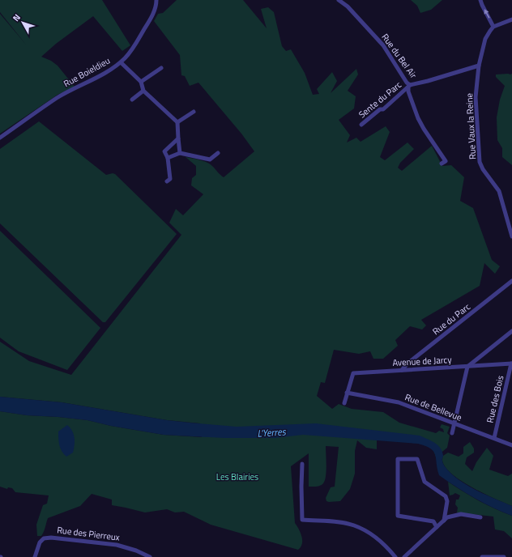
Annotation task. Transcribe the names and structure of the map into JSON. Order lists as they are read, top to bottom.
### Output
{
  "streets": {
    "street": [
      "Rue du Bel Air",
      "Rue Boieldieu",
      "Sente du Parc",
      "Rue Vaux la Reine",
      "Rue du Parc",
      "Avenue de Jarcy",
      "Rue des Bois",
      "Rue de Bellevue",
      "Rue des Pierreux"
    ]
  },
  "crossings": [
    ["Rue du Bel Air", "Sente du Parc"],
    ["Rue du Bel Air", "Rue Vaux la Reine"],
    ["Rue du Parc", "Avenue de Jarcy"],
    ["Avenue de Jarcy", "Rue des Bois"],
    ["Avenue de Jarcy", "Rue de Bellevue"],
    ["Rue des Bois", "Rue de Bellevue"]
  ],
  "water": ["L'Yerres"],
  "parks": ["Les Blairies"],
  "north": "top left"
}
